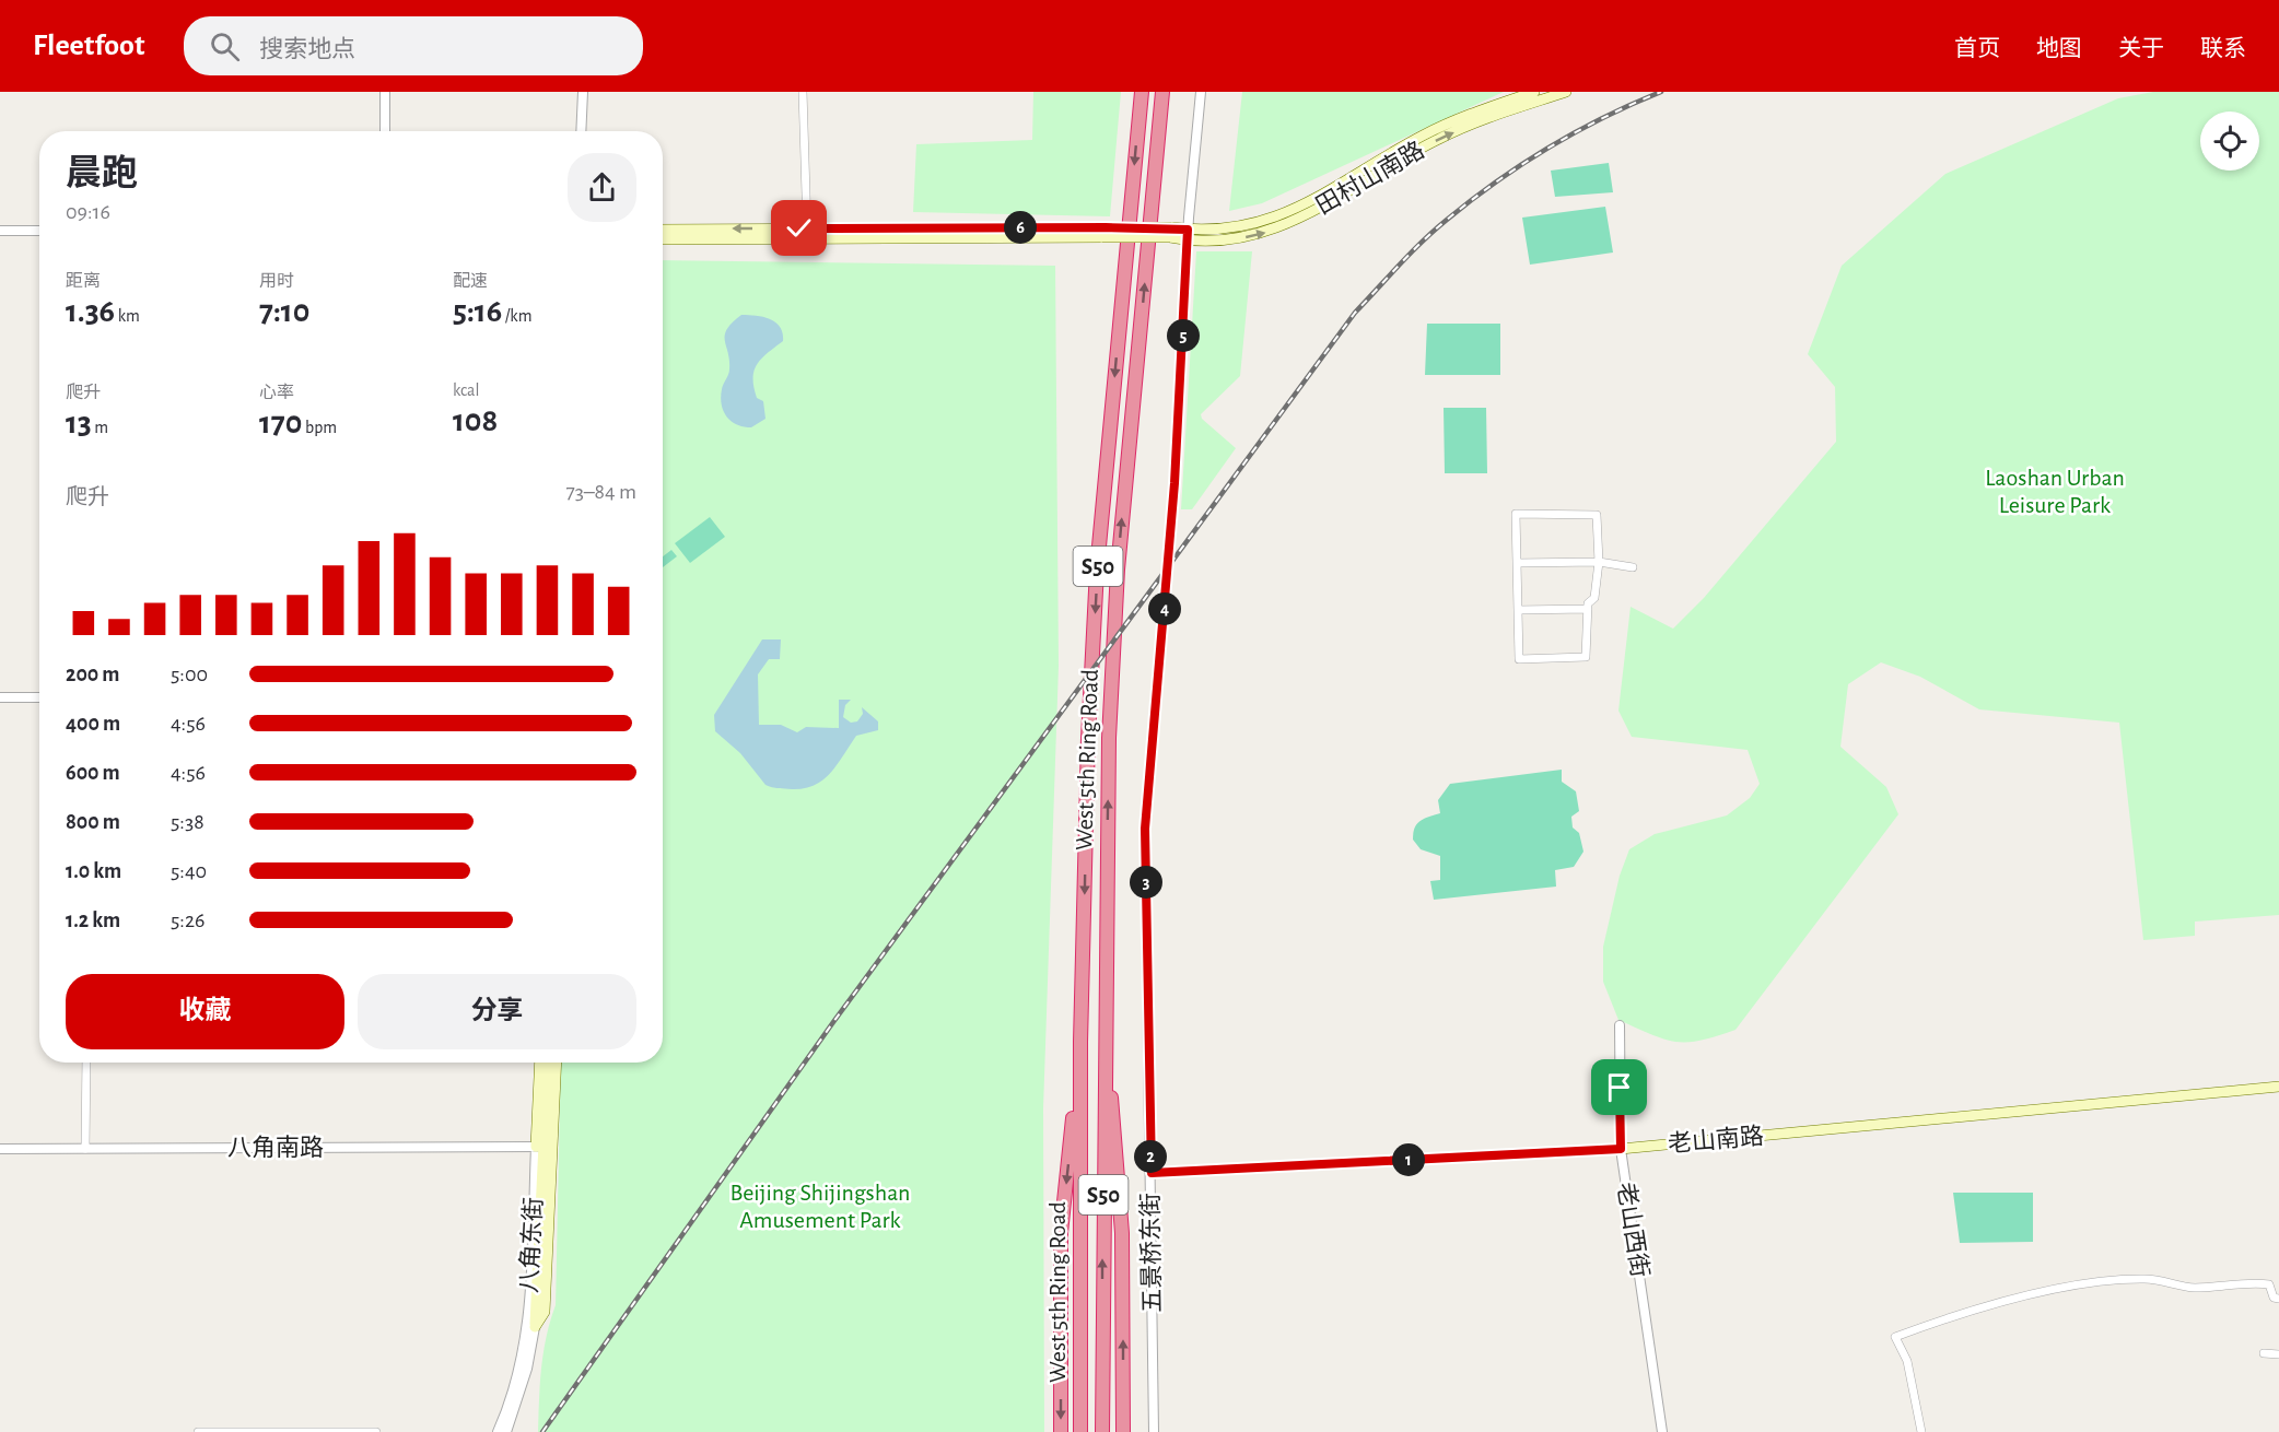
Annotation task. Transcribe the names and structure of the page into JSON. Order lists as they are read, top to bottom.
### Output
{
  "streets": {
    "highway": ["S50", "West 5th Ring Road"],
    "main road": ["田村山南路", "老山南路", "八角东街"],
    "street": ["八角南路", "老山西街", "五景桥东街"]
  },
  "crossings": [
    ["田村山南路", "五景桥东街"],
    ["老山南路", "老山西街"],
    ["老山南路", "五景桥东街"],
    ["八角南路", "八角东街"]
  ],
  "parks": ["Laoshan Urban Leisure Park", "Beijing Shijingshan Amusement Park"],
  "page": {
    "header": "Fleetfoot",
    "search": "搜索地点",
    "nav": [
      "首页",
      "地图",
      "关于",
      "联系"
    ],
    "heading": ["晨跑", "09:16"],
    "pins": [
      "6",
      "5",
      "4",
      "3",
      "2",
      "1"
    ],
    "stats": [
      ["距离", "1.36 km"],
      ["用时", "7:10"],
      ["配速", "5:16 /km"],
      ["爬升", "13 m"],
      ["心率", "170 bpm"],
      ["kcal", "108"]
    ],
    "chart": ["爬升", "73–84 m"],
    "list": [
      {
        "name": "200 m",
        "note": "5:00"
      },
      {
        "name": "400 m",
        "note": "4:56"
      },
      {
        "name": "600 m",
        "note": "4:56"
      },
      {
        "name": "800 m",
        "note": "5:38"
      },
      {
        "name": "1.0 km",
        "note": "5:40"
      },
      {
        "name": "1.2 km",
        "note": "5:26"
      }
    ],
    "buttons": ["收藏", "分享"]
  }
}
